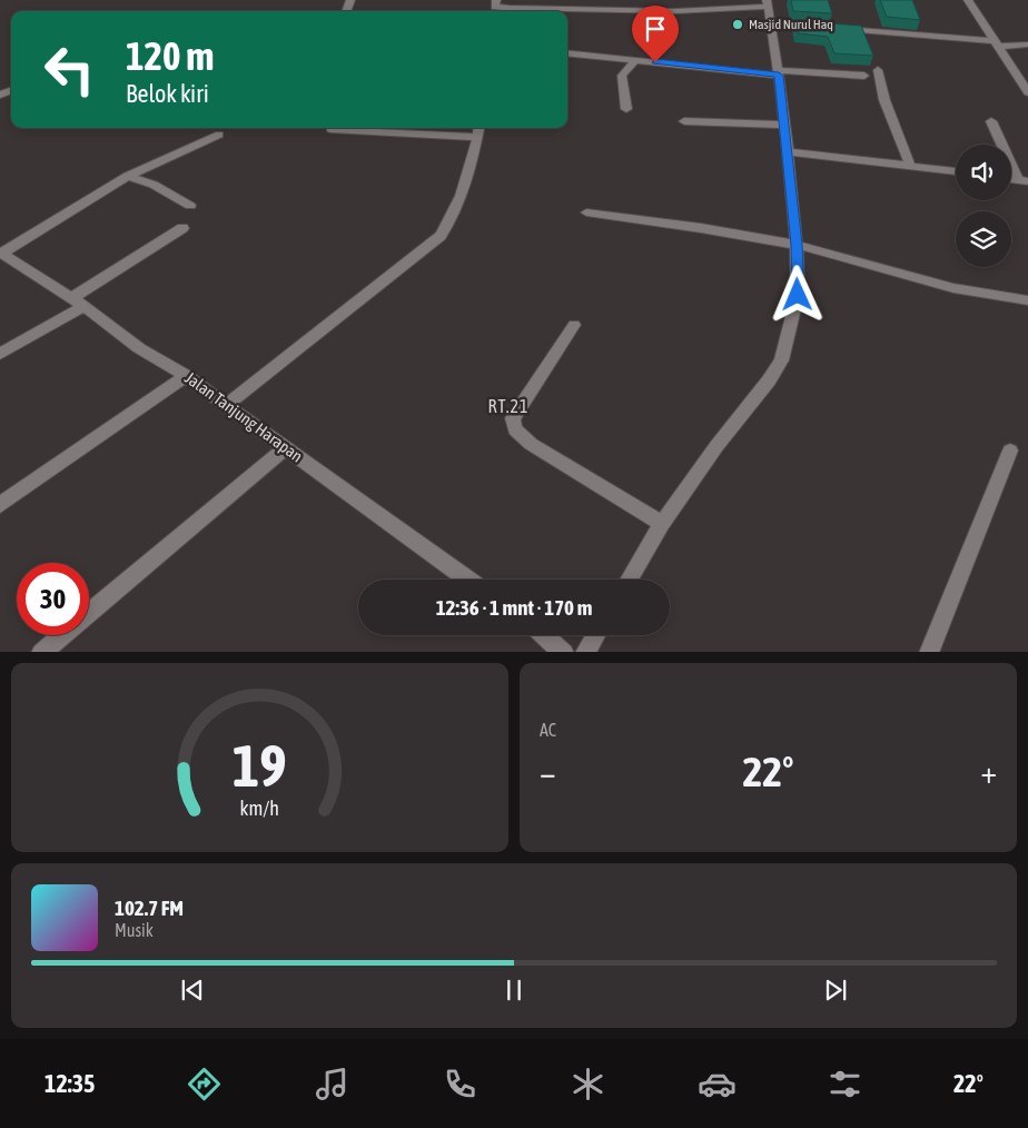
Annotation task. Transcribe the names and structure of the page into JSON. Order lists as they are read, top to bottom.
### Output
{
  "streets": {
    "street": ["Jalan Tanjung Harapan"]
  },
  "districts": ["RT.21"],
  "places": ["Masjid Nurul Haq"],
  "page": {
    "turn": ["120 m", "Belok kiri"],
    "limit": "30",
    "trip": "12:36 · 1 mnt · 170 m",
    "tile": "AC",
    "heat": ["−", "22°", "+"],
    "song": ["102.7 FM", "Musik"],
    "tabs": ["12:35", "22°"],
    "gauge": ["19", "km/h"]
  }
}
